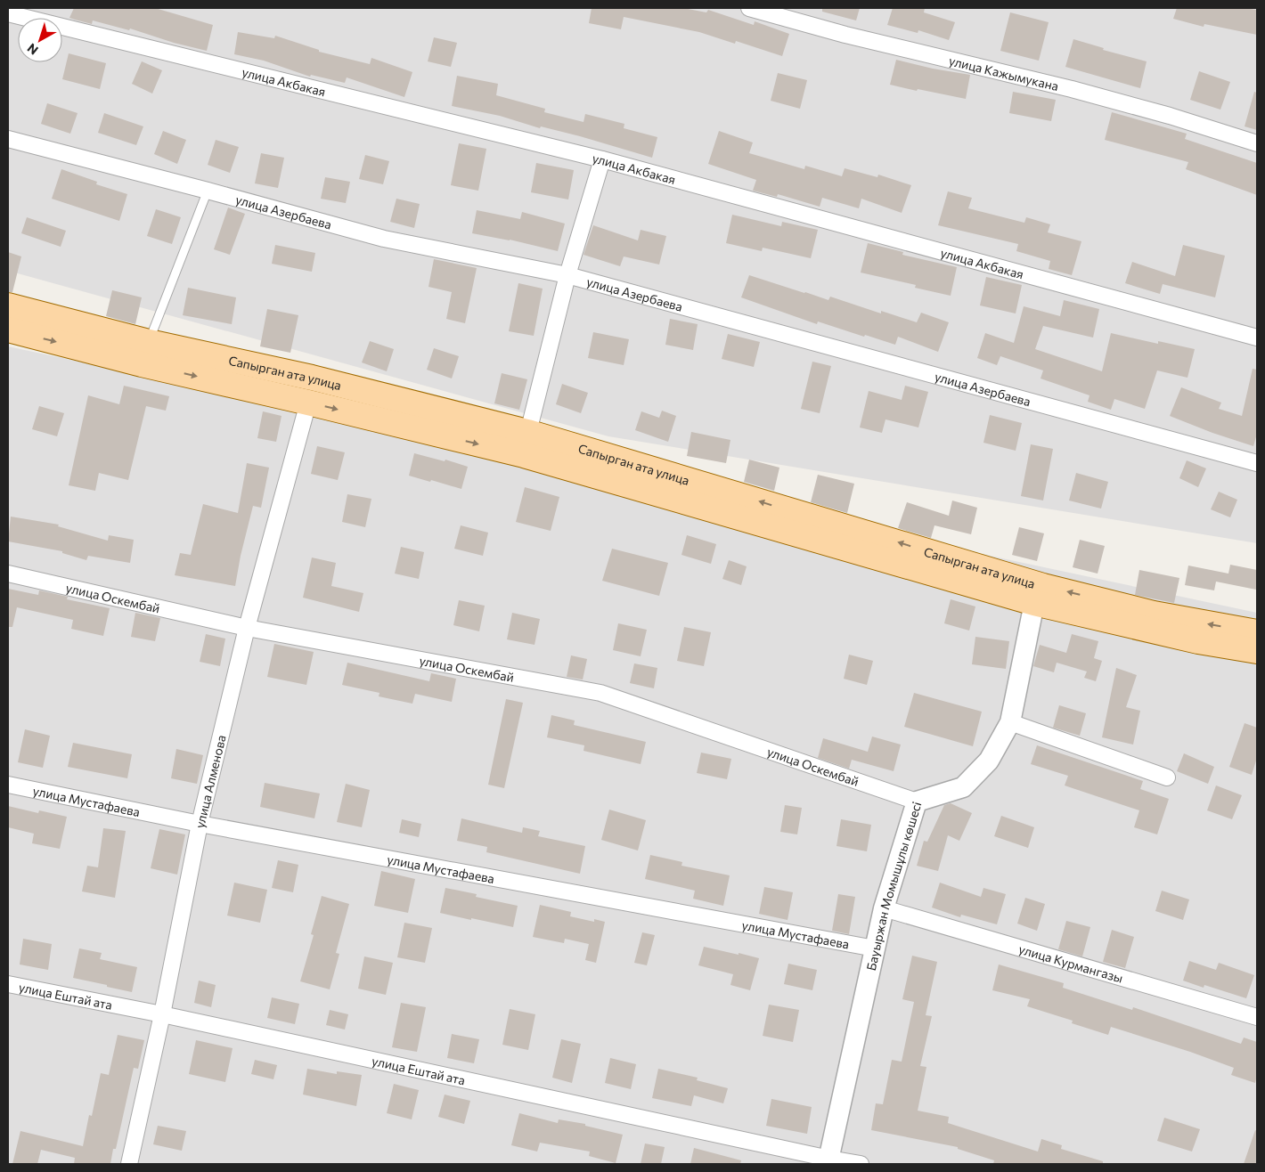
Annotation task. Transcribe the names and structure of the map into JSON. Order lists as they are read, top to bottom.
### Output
{
  "streets": {
    "main road": ["Сапырган ата улица"],
    "street": [
      "улица Кажымукана",
      "улица Акбакая",
      "улица Азербаева",
      "улица Оскембай",
      "улица Алменова",
      "улица Мустафаева",
      "Бауыржан Момышұлы көшесі",
      "улица Курмангазы",
      "улица Ештай ата"
    ]
  },
  "crossings": [
    ["Сапырган ата улица", "улица Алменова"],
    ["Сапырган ата улица", "Бауыржан Момышұлы көшесі"],
    ["улица Оскембай", "улица Алменова"],
    ["улица Оскембай", "Бауыржан Момышұлы көшесі"],
    ["улица Алменова", "улица Мустафаева"],
    ["улица Алменова", "улица Ештай ата"],
    ["улица Мустафаева", "Бауыржан Момышұлы көшесі"],
    ["Бауыржан Момышұлы көшесі", "улица Курмангазы"],
    ["Бауыржан Момышұлы көшесі", "улица Ештай ата"]
  ],
  "north": "bottom left"
}
